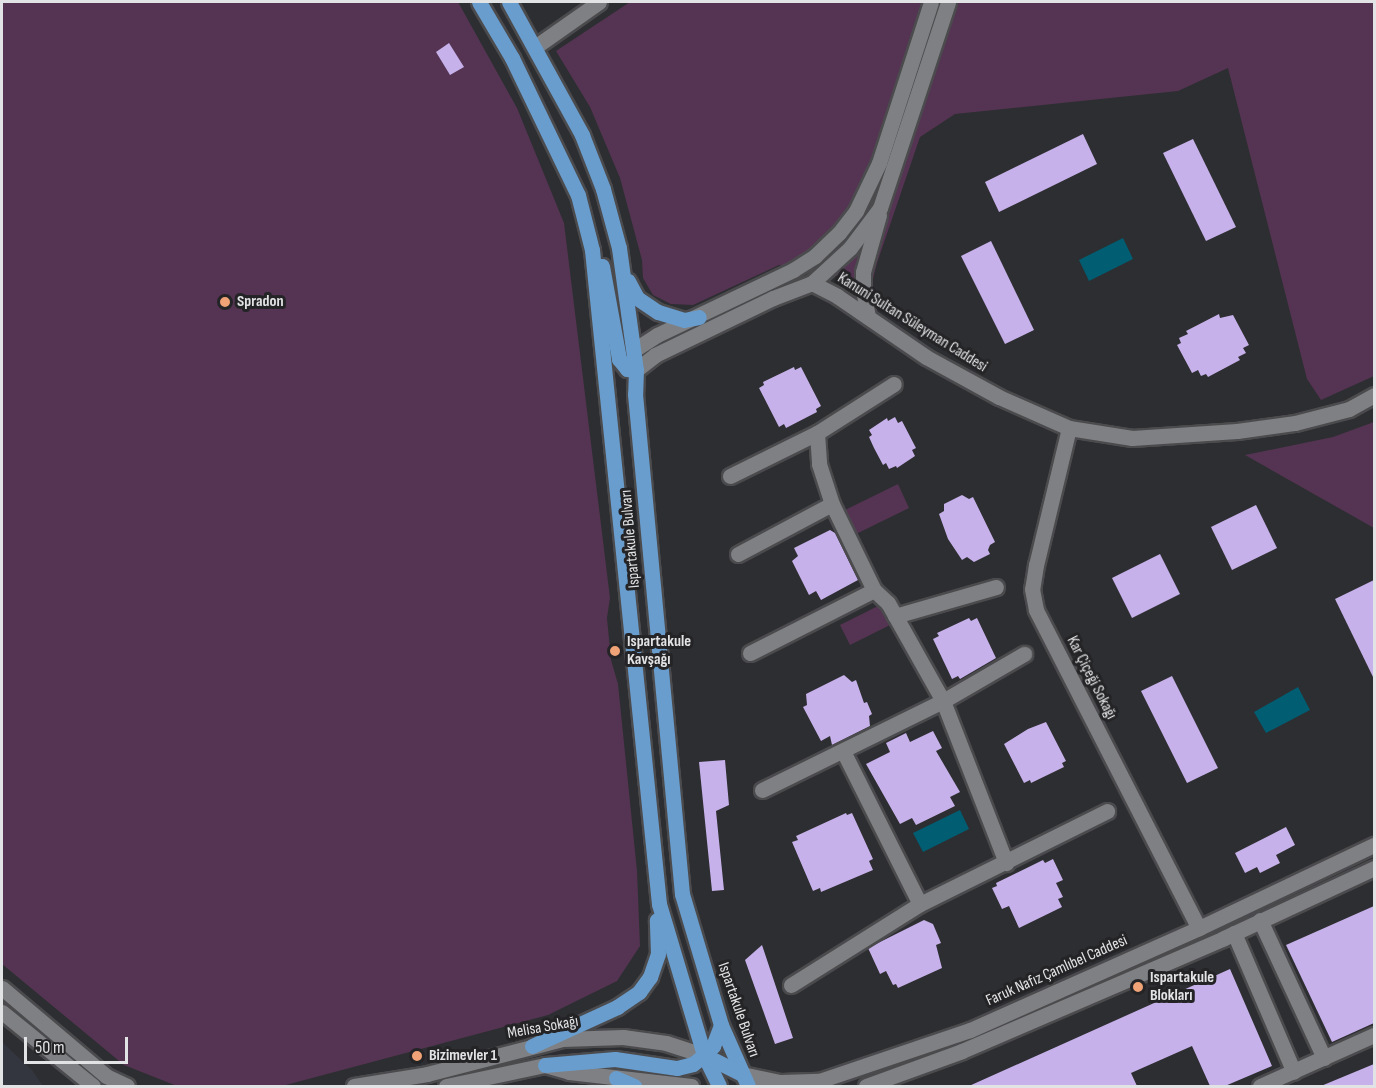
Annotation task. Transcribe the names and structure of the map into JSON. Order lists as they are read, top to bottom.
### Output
{
  "streets": {
    "main road": ["Ispartakule Bulvarı"],
    "street": [
      "Kanuni Sultan Süleyman Caddesi",
      "Kar Çiçeği Sokağı",
      "Faruk Nafız Çamlıbel Caddesi",
      "Melisa Sokağı"
    ]
  },
  "crossings": [
    ["Kanuni Sultan Süleyman Caddesi", "Kar Çiçeği Sokağı"],
    ["Ispartakule Bulvarı", "Faruk Nafız Çamlıbel Caddesi"],
    ["Ispartakule Bulvarı", "Melisa Sokağı"],
    ["Kar Çiçeği Sokağı", "Faruk Nafız Çamlıbel Caddesi"]
  ],
  "places": [
    "Spradon",
    "Ispartakule Kavşağı",
    "Ispartakule Blokları",
    "Bizimevler 1"
  ],
  "scale_bar": "50 m"
}
